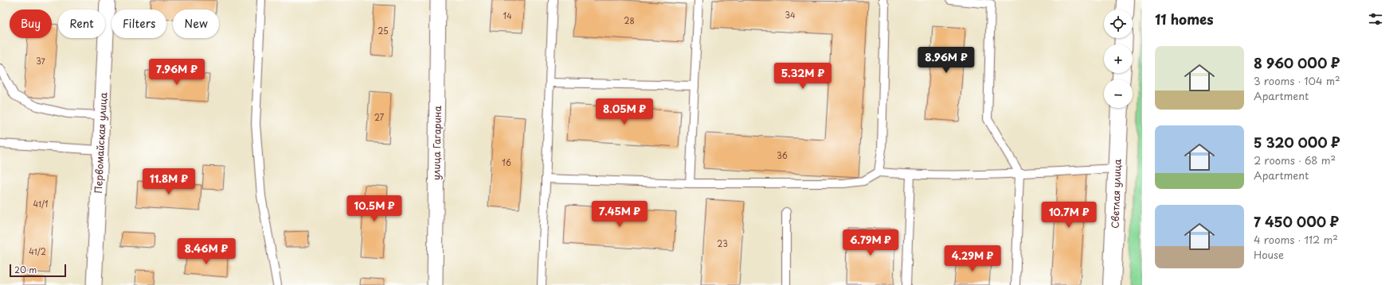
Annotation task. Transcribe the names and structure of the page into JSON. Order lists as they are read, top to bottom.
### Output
{
  "streets": {
    "street": ["Первомайская улица", "улица Гагарина", "Светлая улица"]
  },
  "house_numbers": [
    "34",
    "14",
    "28",
    "25",
    "37",
    "27",
    "36",
    "16",
    "41/1",
    "23",
    "41/2"
  ],
  "scale_bar": "20 m",
  "page": {
    "heading": "11 homes",
    "map_buttons": ["+", "−"],
    "chip": [
      "Buy",
      "Rent",
      "Filters",
      "New"
    ],
    "list": [
      {
        "name": "8 960 000 ₽",
        "note": "3 rooms · 104 m² · Apartment"
      },
      {
        "name": "5 320 000 ₽",
        "note": "2 rooms · 68 m² · Apartment"
      },
      {
        "name": "7 450 000 ₽",
        "note": "4 rooms · 112 m² · House"
      }
    ],
    "price": [
      "8.96M ₽",
      "7.96M ₽",
      "5.32M ₽",
      "8.05M ₽",
      "11.8M ₽",
      "10.5M ₽",
      "7.45M ₽",
      "10.7M ₽",
      "6.79M ₽",
      "8.46M ₽",
      "4.29M ₽"
    ],
    "scale": "20 m"
  }
}
